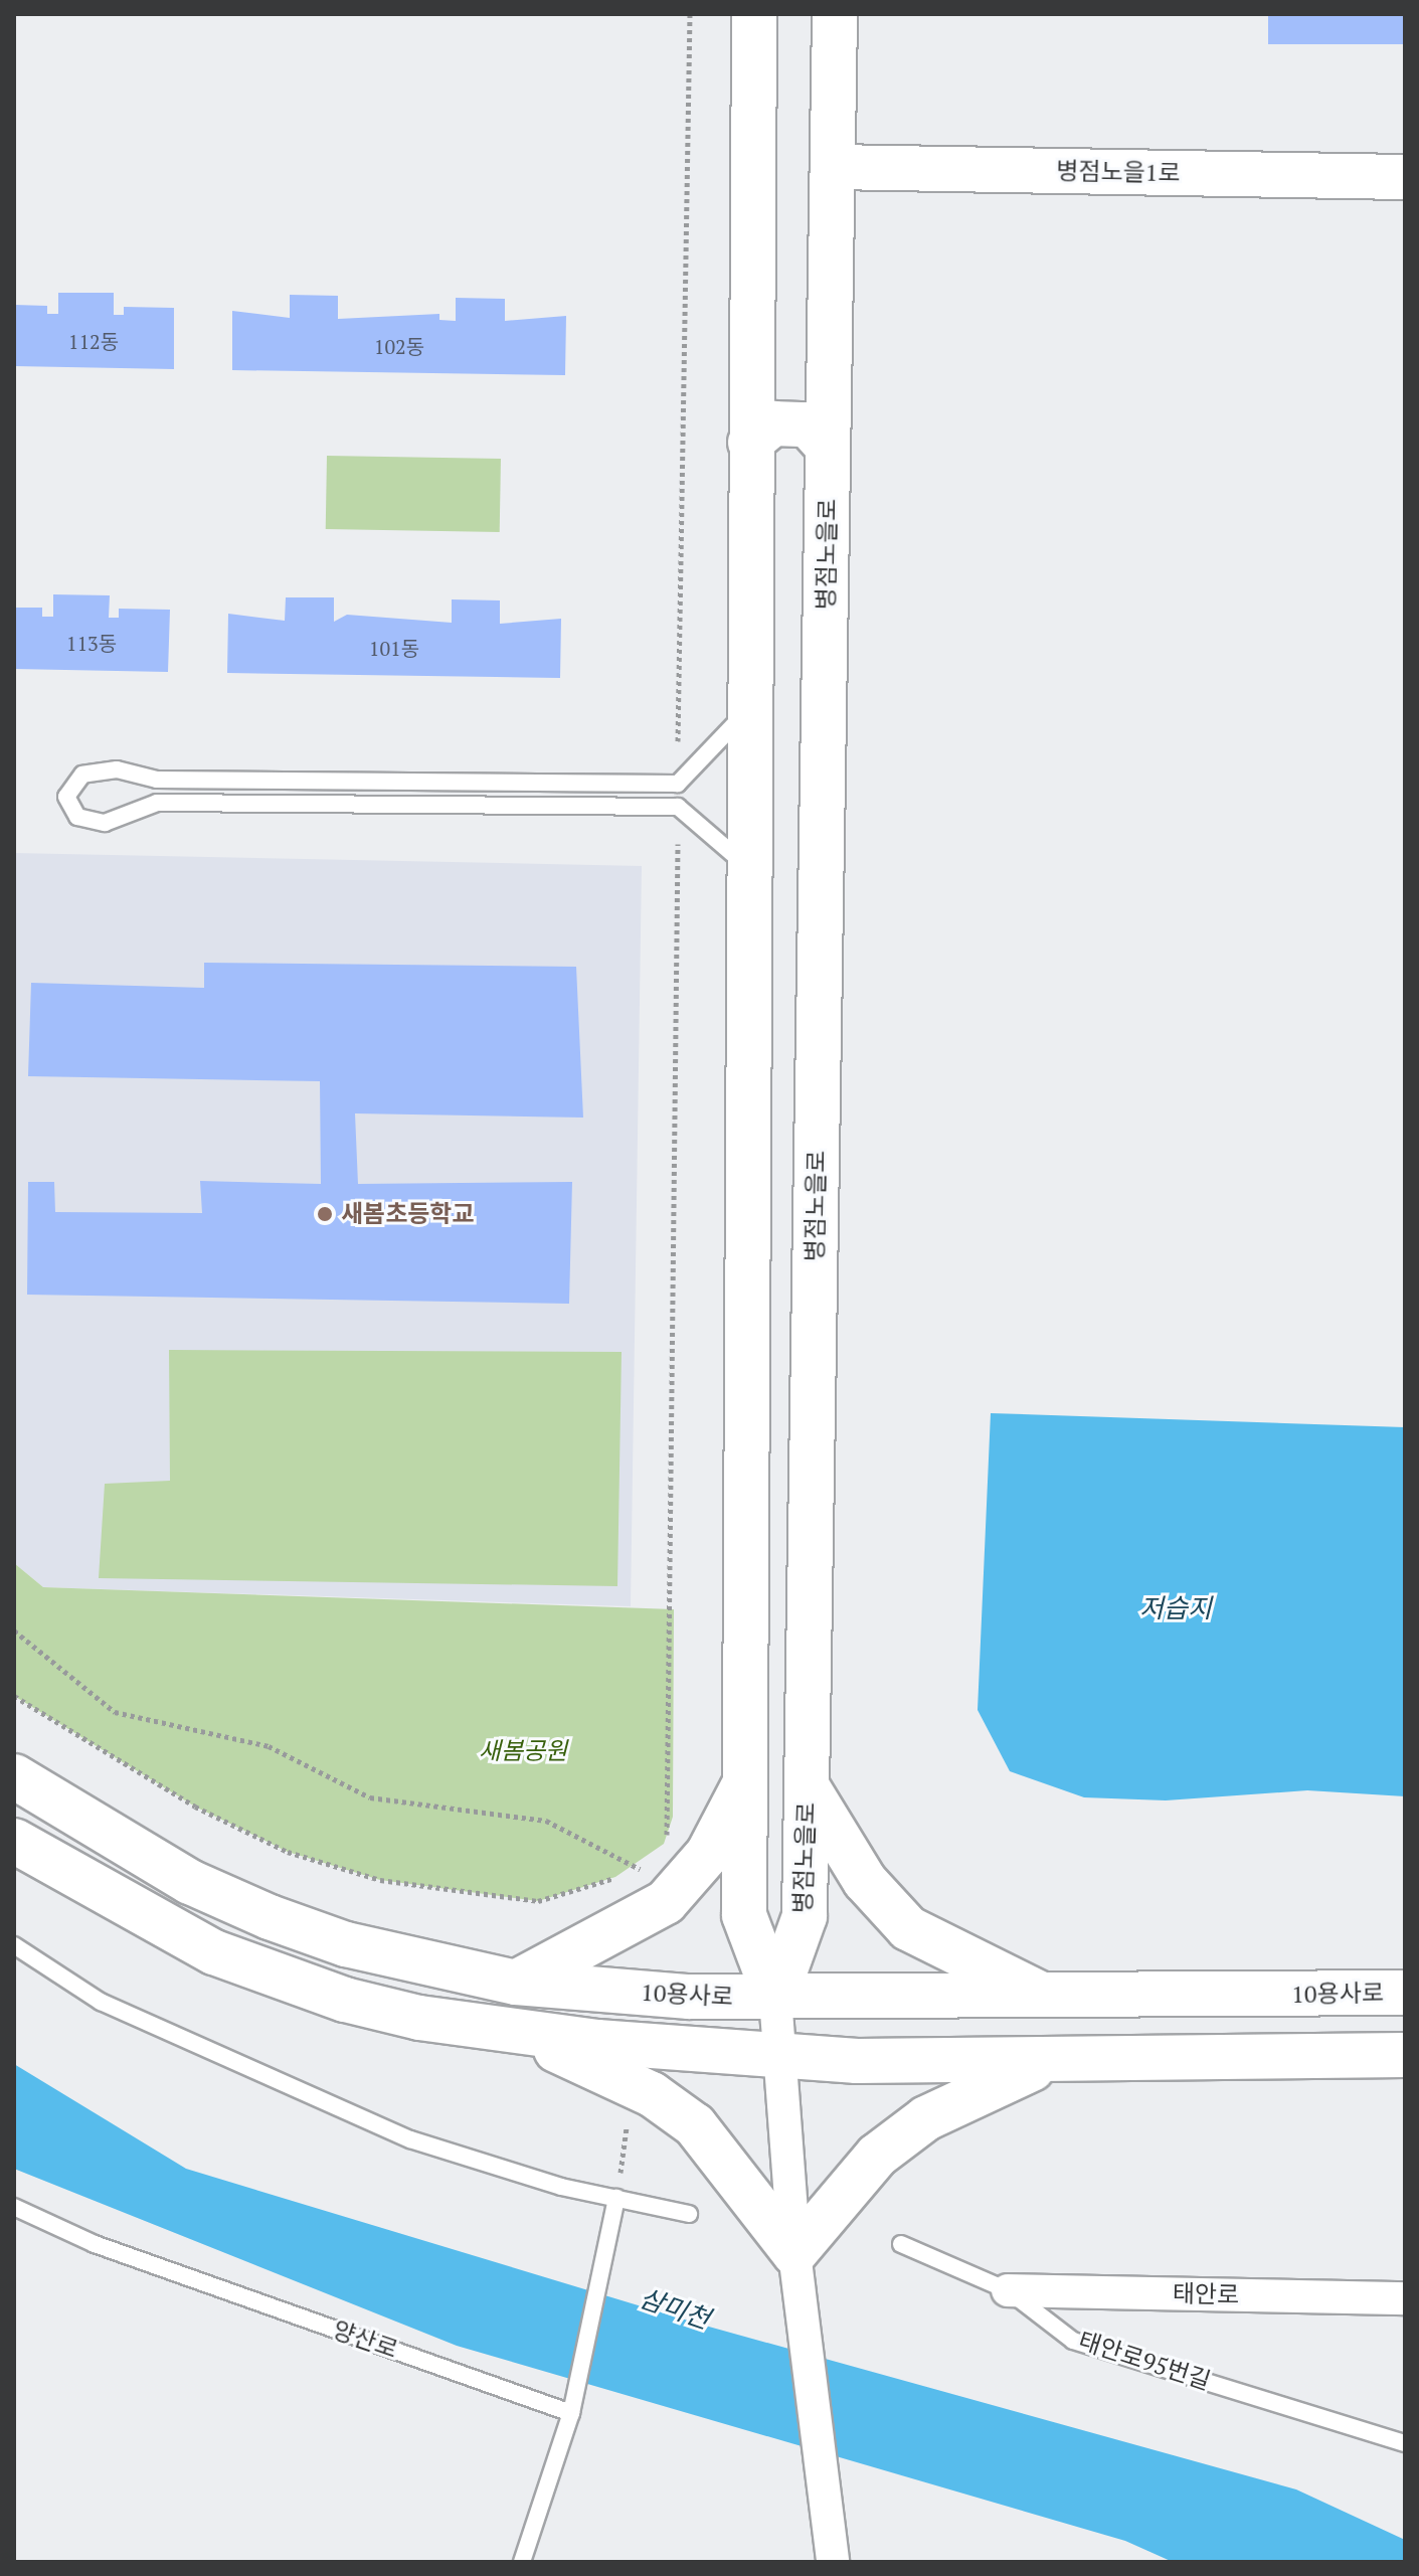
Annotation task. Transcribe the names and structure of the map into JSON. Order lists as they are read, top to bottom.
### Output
{
  "streets": {
    "street": [
      "병점노을1로",
      "병점노을로",
      "10용사로",
      "태안로"
    ],
    "lane": ["양산로", "태안로95번길"]
  },
  "crossings": [
    ["병점노을1로", "병점노을로"],
    ["병점노을로", "10용사로"],
    ["태안로", "태안로95번길"]
  ],
  "water": ["저습지", "삼미천"],
  "parks": ["새봄공원"],
  "places": ["새봄초등학교"],
  "house_numbers": [
    "112동",
    "102동",
    "113동",
    "101동"
  ]
}
